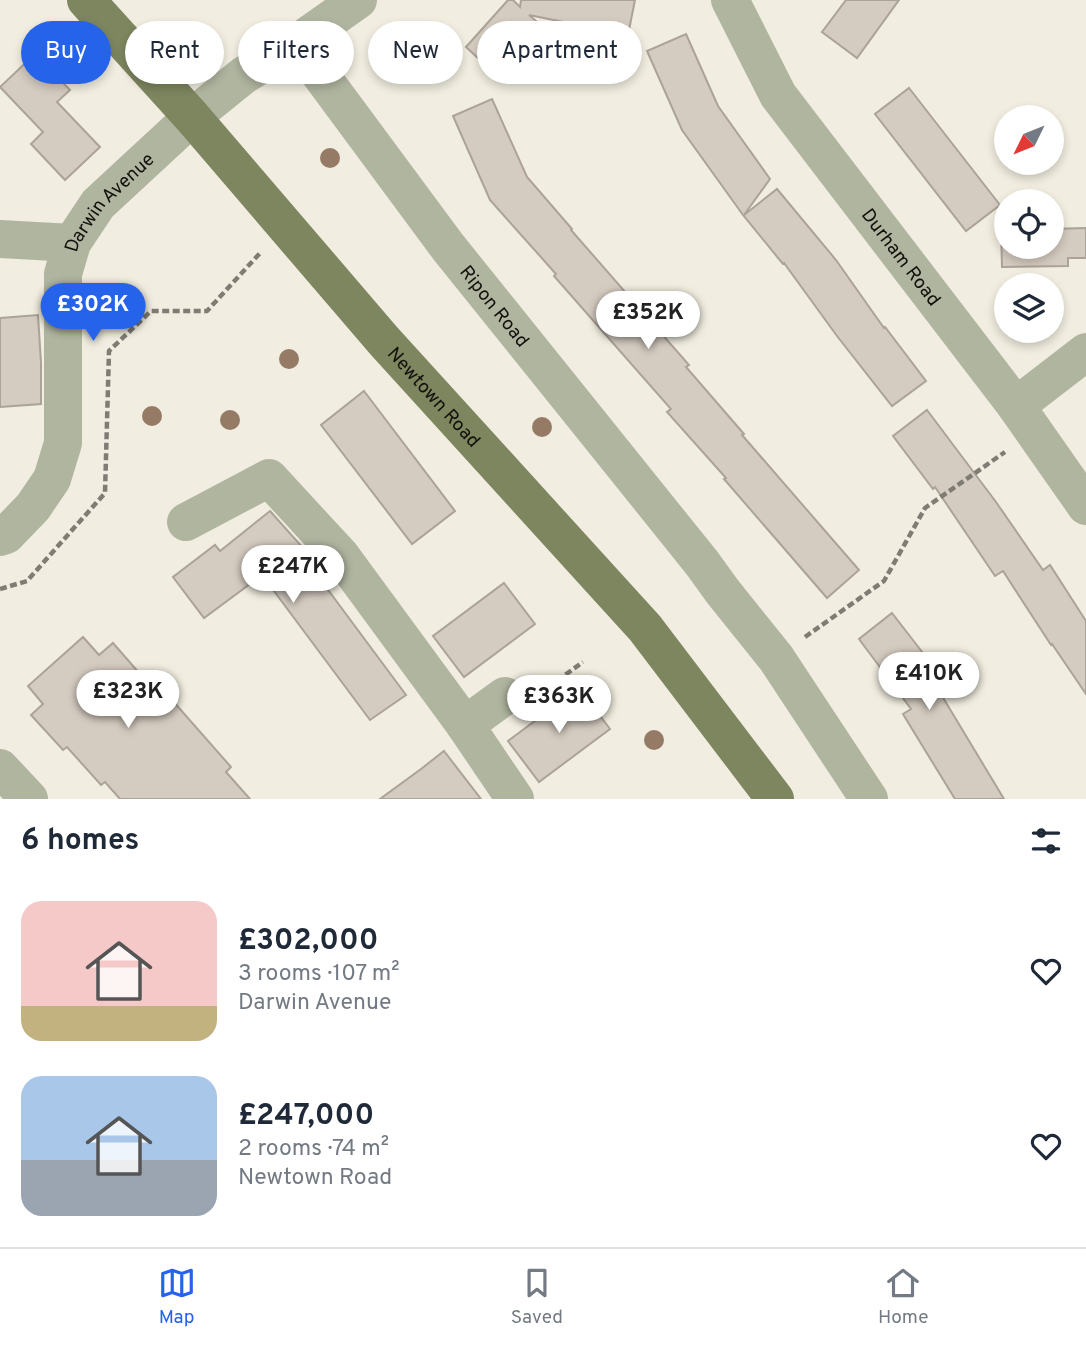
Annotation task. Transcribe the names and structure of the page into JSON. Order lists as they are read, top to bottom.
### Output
{
  "streets": {
    "main road": ["Newtown Road"],
    "street": ["Darwin Avenue", "Durham Road", "Ripon Road"]
  },
  "crossings": [
    ["Darwin Avenue", "Newtown Road"]
  ],
  "north": "bottom left",
  "page": {
    "chip": [
      "Buy",
      "Rent",
      "Filters",
      "New",
      "Apartment"
    ],
    "price": [
      "£302K",
      "£352K",
      "£247K",
      "£410K",
      "£323K",
      "£363K"
    ],
    "heading": "6 homes",
    "list": [
      {
        "name": "£302,000",
        "note": "3 rooms · 107 m² · Darwin Avenue"
      },
      {
        "name": "£247,000",
        "note": "2 rooms · 74 m² · Newtown Road"
      }
    ],
    "tabs": ["Map", "Saved", "Home"]
  }
}
